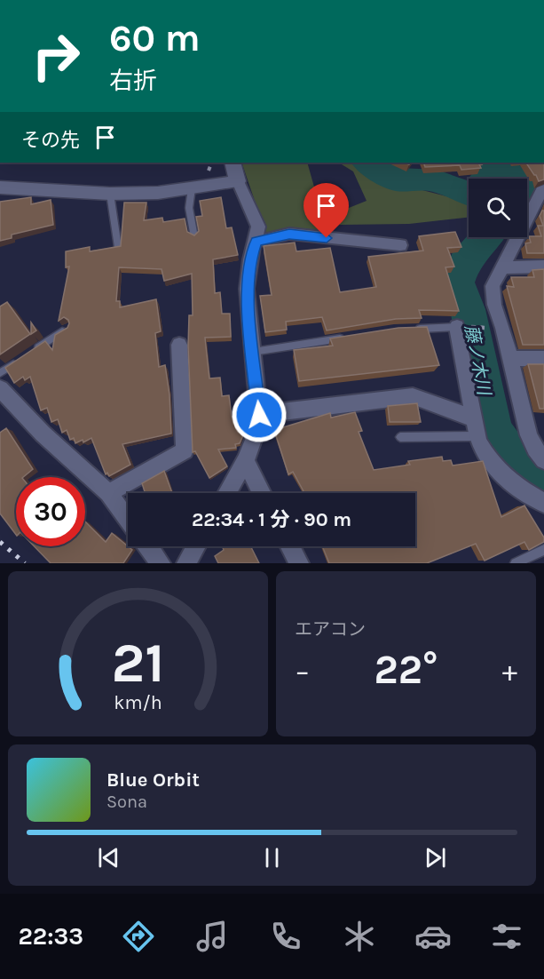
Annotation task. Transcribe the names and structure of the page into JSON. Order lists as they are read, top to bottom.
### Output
{
  "water": ["藤ノ木川"],
  "page": {
    "turn": ["60 m", "右折"],
    "then": "その先",
    "limit": "30",
    "trip": "22:34 · 1 分 · 90 m",
    "tile": "エアコン",
    "heat": ["−", "22°", "+"],
    "song": ["Blue Orbit", "Sona"],
    "tabs": "22:33",
    "gauge": ["21", "km/h"]
  }
}
